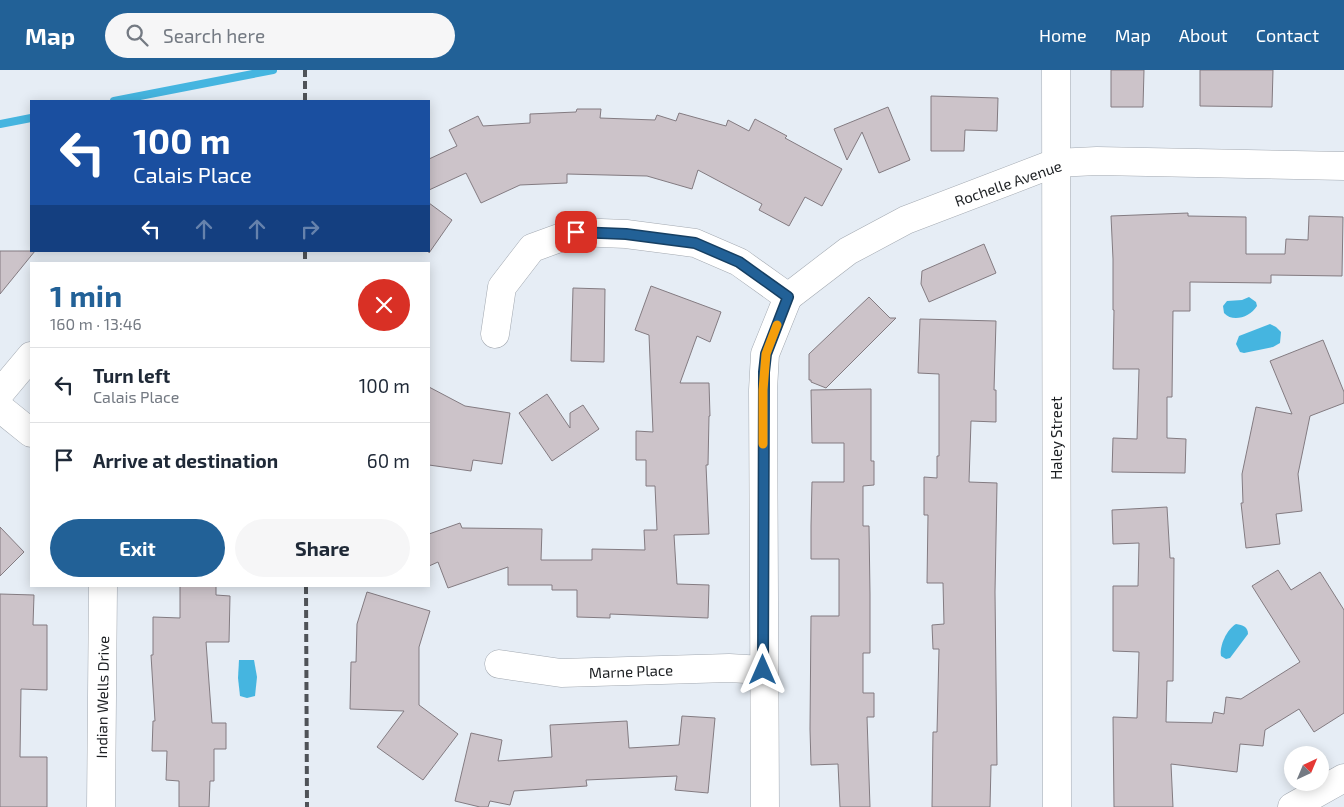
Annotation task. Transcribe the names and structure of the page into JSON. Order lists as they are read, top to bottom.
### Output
{
  "streets": {
    "street": [
      "Rochelle Avenue",
      "Haley Street",
      "Marne Place",
      "Indian Wells Drive"
    ]
  },
  "crossings": [
    ["Rochelle Avenue", "Haley Street"]
  ],
  "north": "top right",
  "page": {
    "header": "Map",
    "search": "Search here",
    "nav": [
      "Home",
      "Map",
      "About",
      "Contact"
    ],
    "turn": ["100 m", "Calais Place"],
    "heading": ["1 min", "160 m · 13:46"],
    "list": [
      {
        "name": "Turn left",
        "note": "Calais Place",
        "value": "100 m"
      },
      {
        "name": "Arrive at destination",
        "value": "60 m"
      }
    ],
    "buttons": ["Exit", "Share"]
  }
}
